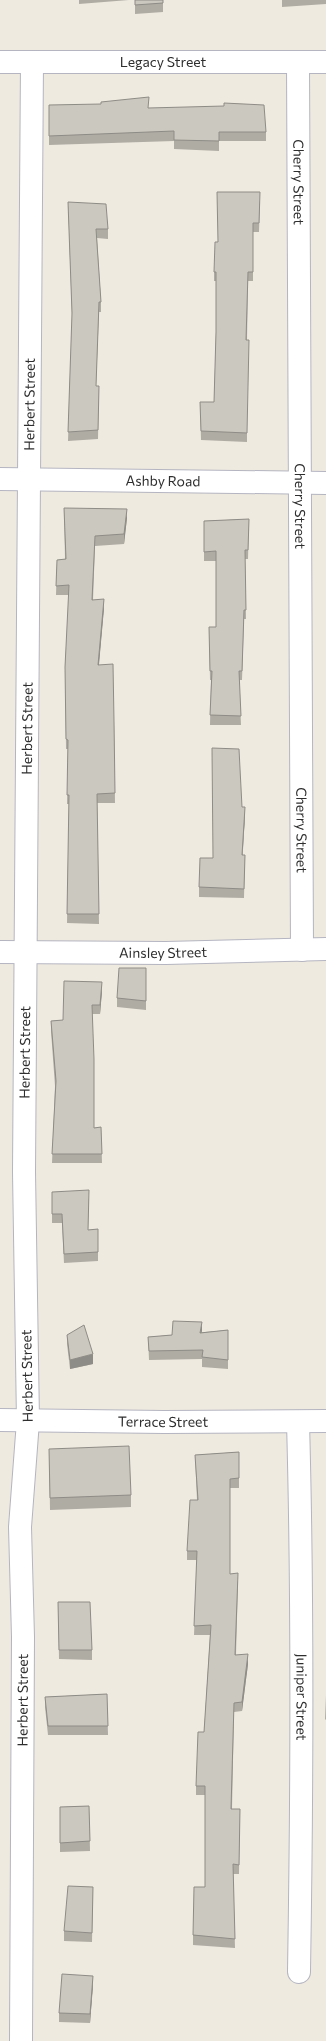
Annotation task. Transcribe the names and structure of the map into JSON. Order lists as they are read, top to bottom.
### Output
{
  "streets": {
    "street": [
      "Legacy Street",
      "Cherry Street",
      "Herbert Street",
      "Ashby Road",
      "Ainsley Street",
      "Terrace Street",
      "Juniper Street"
    ]
  },
  "crossings": [
    ["Legacy Street", "Cherry Street"],
    ["Legacy Street", "Herbert Street"],
    ["Cherry Street", "Ashby Road"],
    ["Cherry Street", "Ainsley Street"],
    ["Herbert Street", "Ashby Road"],
    ["Herbert Street", "Ainsley Street"],
    ["Herbert Street", "Terrace Street"],
    ["Terrace Street", "Juniper Street"]
  ]
}
